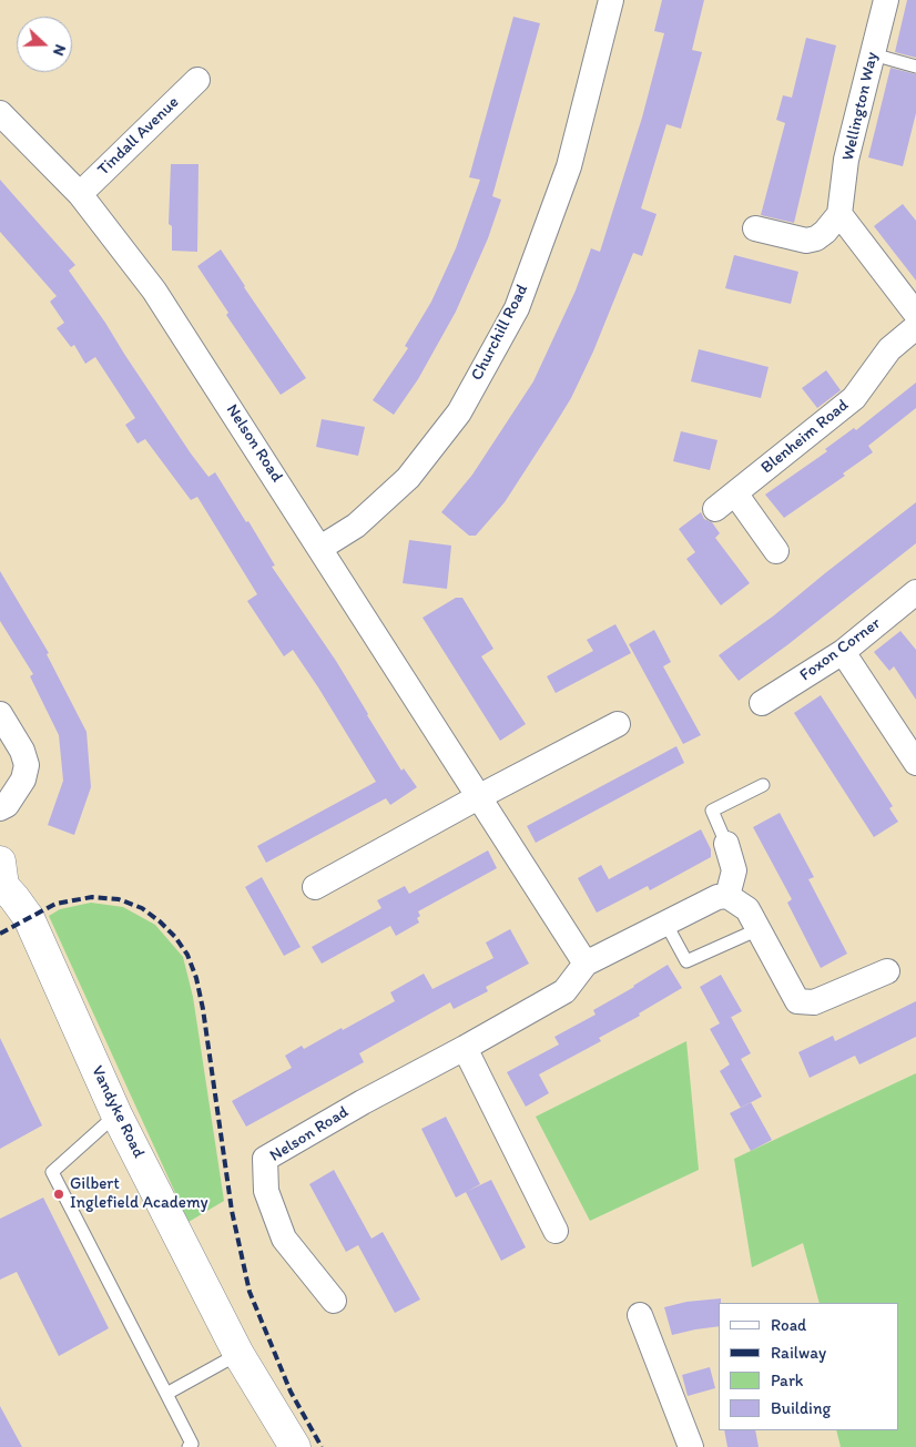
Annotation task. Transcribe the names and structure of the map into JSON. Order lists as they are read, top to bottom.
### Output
{
  "streets": {
    "street": [
      "Wellington Way",
      "Tindall Avenue",
      "Churchill Road",
      "Blenheim Road",
      "Nelson Road",
      "Foxon Corner",
      "Vandyke Road"
    ]
  },
  "crossings": [
    ["Tindall Avenue", "Nelson Road"],
    ["Churchill Road", "Nelson Road"]
  ],
  "places": ["Gilbert Inglefield Academy"],
  "legend": [
    "Road",
    "Railway",
    "Park",
    "Building"
  ],
  "north": "right"
}
